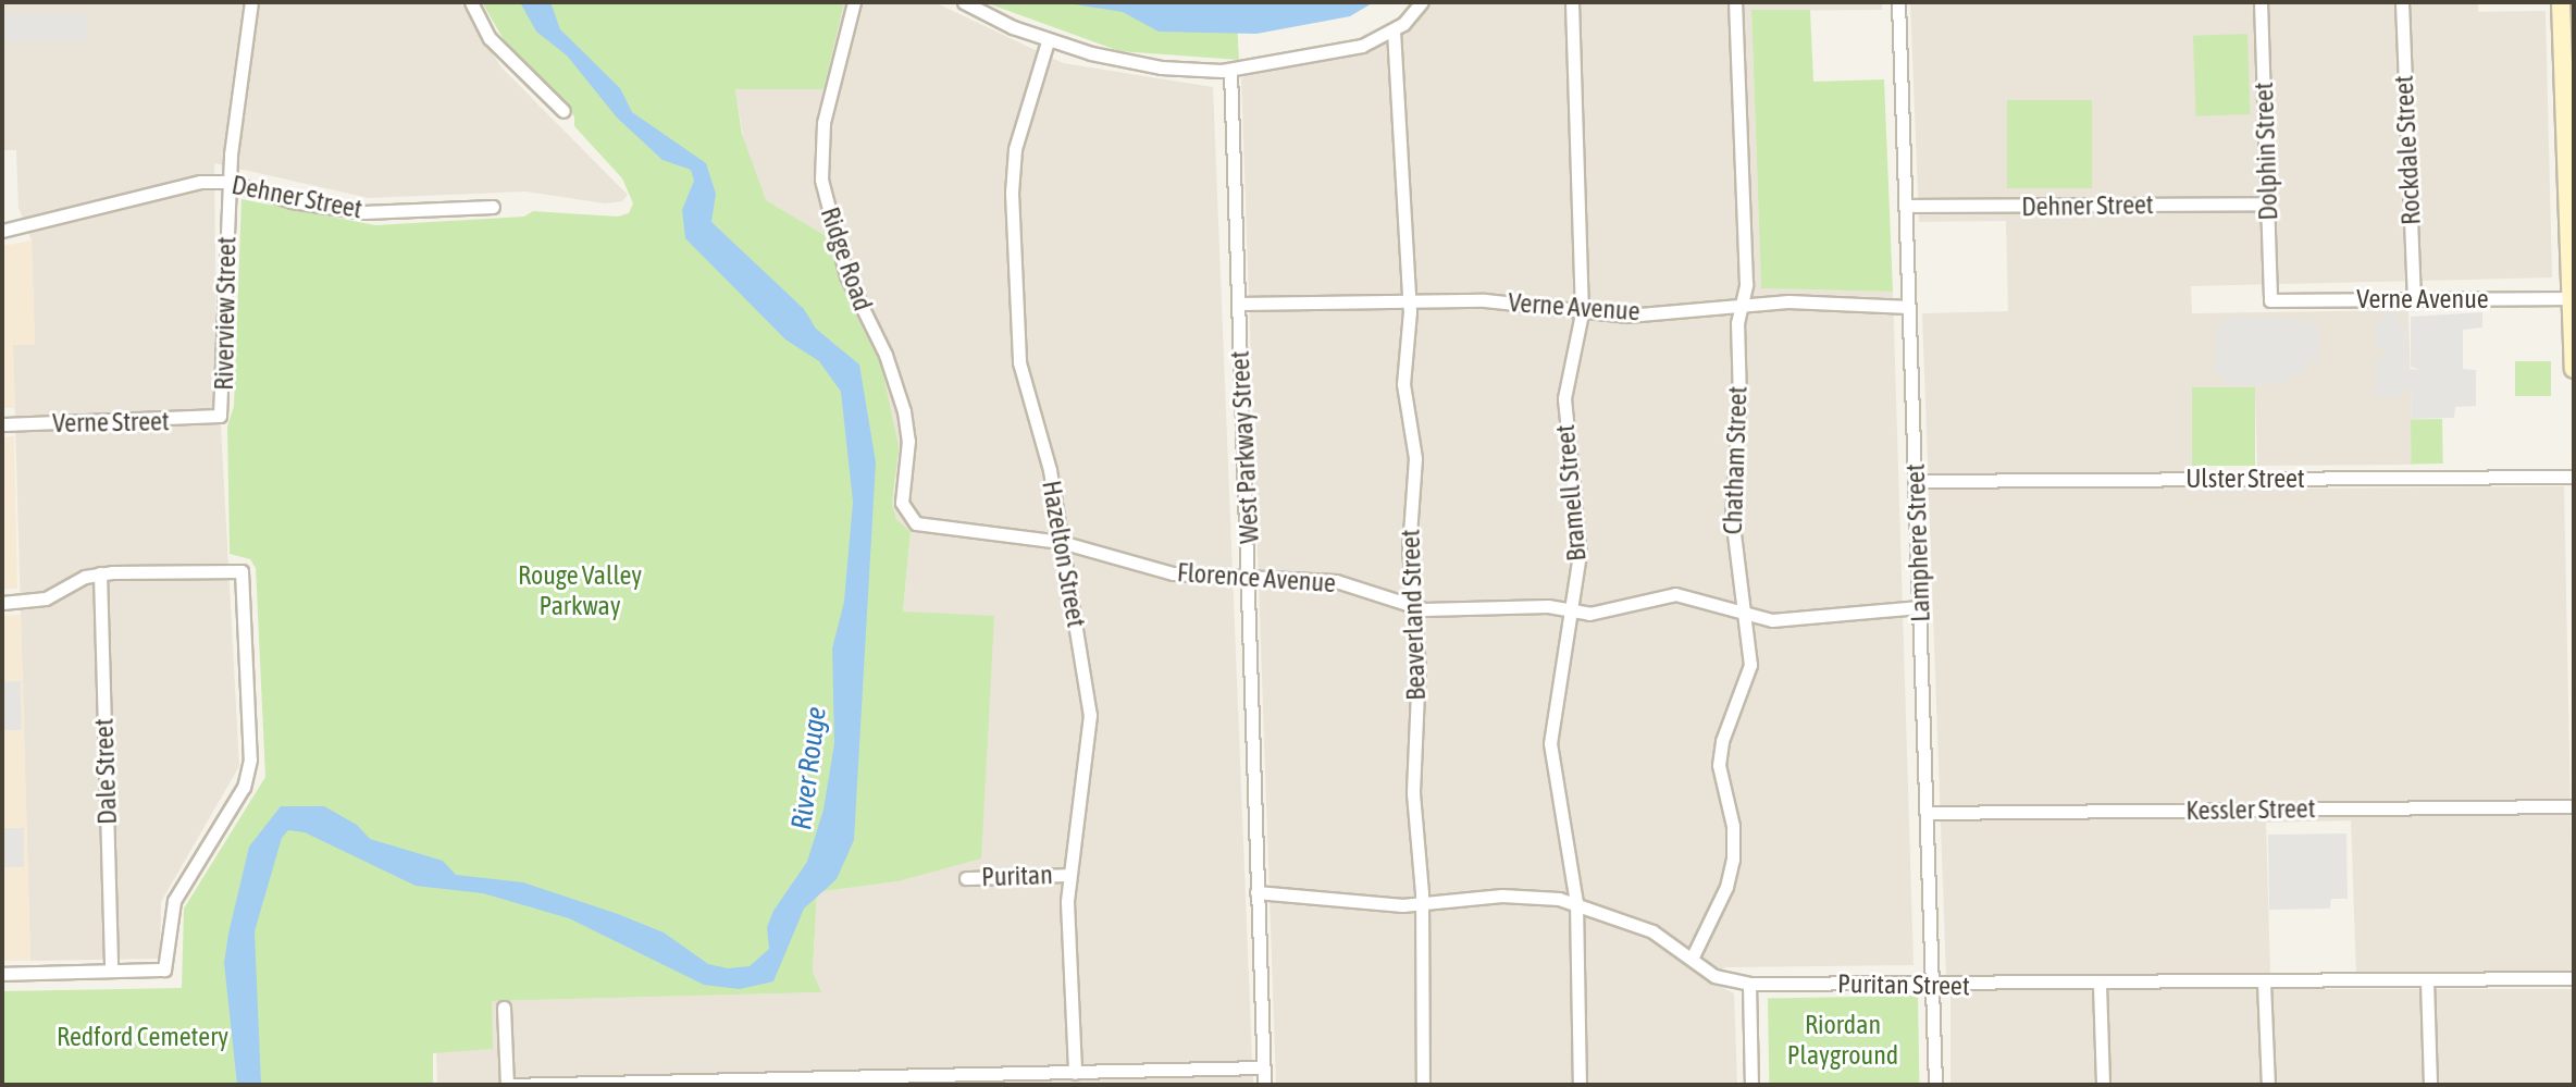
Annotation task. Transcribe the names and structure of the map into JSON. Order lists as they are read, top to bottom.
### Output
{
  "streets": {
    "street": [
      "Rockdale Street",
      "Dolphin Street",
      "Dehner Street",
      "Ridge Road",
      "Verne Avenue",
      "Riverview Street",
      "Verne Street",
      "West Parkway Street",
      "Chatham Street",
      "Ulster Street",
      "Bramell Street",
      "Lamphere Street",
      "Hazelton Street",
      "Florence Avenue",
      "Beaverland Street",
      "Dale Street",
      "Kessler Street",
      "Puritan",
      "Puritan Street"
    ]
  },
  "crossings": [
    ["Rockdale Street", "Verne Avenue"],
    ["Dolphin Street", "Dehner Street"],
    ["Dolphin Street", "Verne Avenue"],
    ["Dehner Street", "Riverview Street"],
    ["Dehner Street", "Lamphere Street"],
    ["Ridge Road", "Florence Avenue"],
    ["Verne Avenue", "West Parkway Street"],
    ["Verne Avenue", "Chatham Street"],
    ["Verne Avenue", "Bramell Street"],
    ["Verne Avenue", "Lamphere Street"],
    ["Verne Avenue", "Beaverland Street"],
    ["Riverview Street", "Verne Street"],
    ["West Parkway Street", "Florence Avenue"],
    ["West Parkway Street", "Puritan Street"],
    ["Chatham Street", "Florence Avenue"],
    ["Chatham Street", "Puritan Street"],
    ["Ulster Street", "Lamphere Street"],
    ["Bramell Street", "Florence Avenue"],
    ["Bramell Street", "Puritan Street"],
    ["Lamphere Street", "Florence Avenue"],
    ["Lamphere Street", "Kessler Street"],
    ["Lamphere Street", "Puritan Street"],
    ["Hazelton Street", "Florence Avenue"],
    ["Hazelton Street", "Puritan"],
    ["Florence Avenue", "Beaverland Street"],
    ["Beaverland Street", "Puritan Street"]
  ],
  "water": ["River Rouge"],
  "parks": ["Rouge Valley Parkway", "Riordan Playground", "Redford Cemetery"]
}
